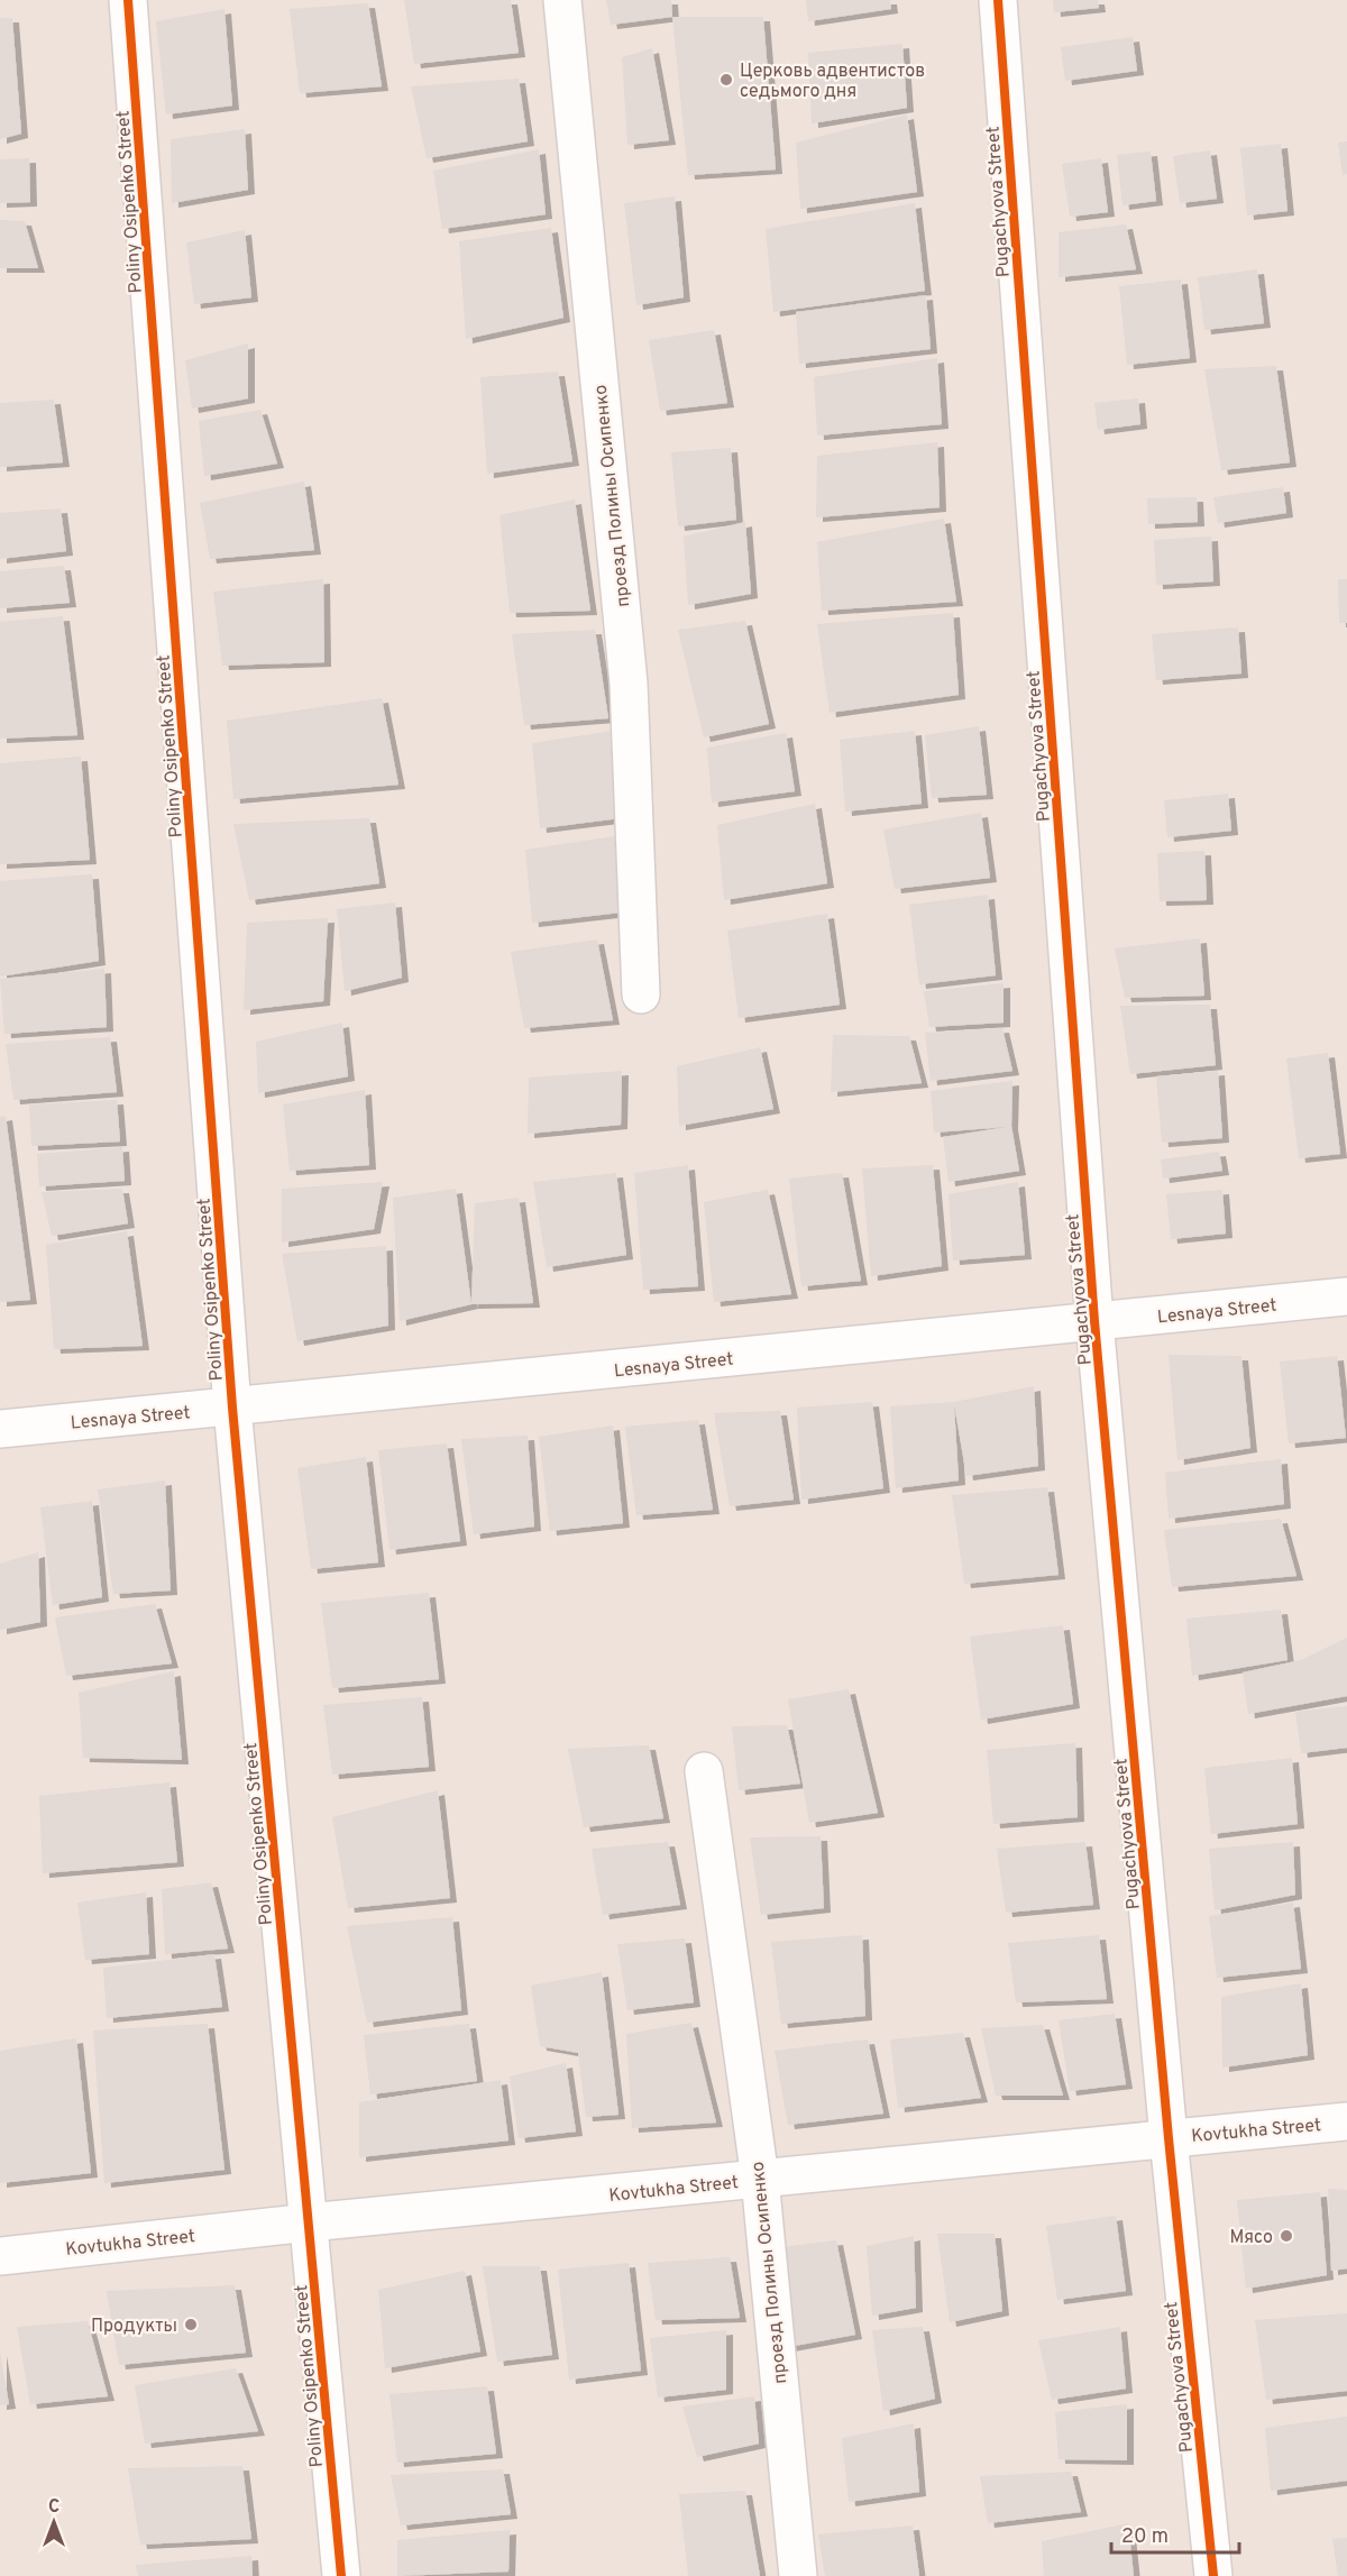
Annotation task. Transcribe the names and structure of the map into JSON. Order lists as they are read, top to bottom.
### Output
{
  "streets": {
    "street": [
      "Poliny Osipenko Street",
      "Pugachyova Street",
      "проезд Полины Осипенко",
      "Lesnaya Street",
      "Kovtukha Street"
    ]
  },
  "crossings": [
    ["Poliny Osipenko Street", "Lesnaya Street"],
    ["Poliny Osipenko Street", "Kovtukha Street"],
    ["Pugachyova Street", "Lesnaya Street"],
    ["Pugachyova Street", "Kovtukha Street"],
    ["проезд Полины Осипенко", "Kovtukha Street"]
  ],
  "places": ["Церковь адвентистов седьмого дня", "Мясо", "Продукты"],
  "scale_bar": "20 m",
  "north": "top"
}
